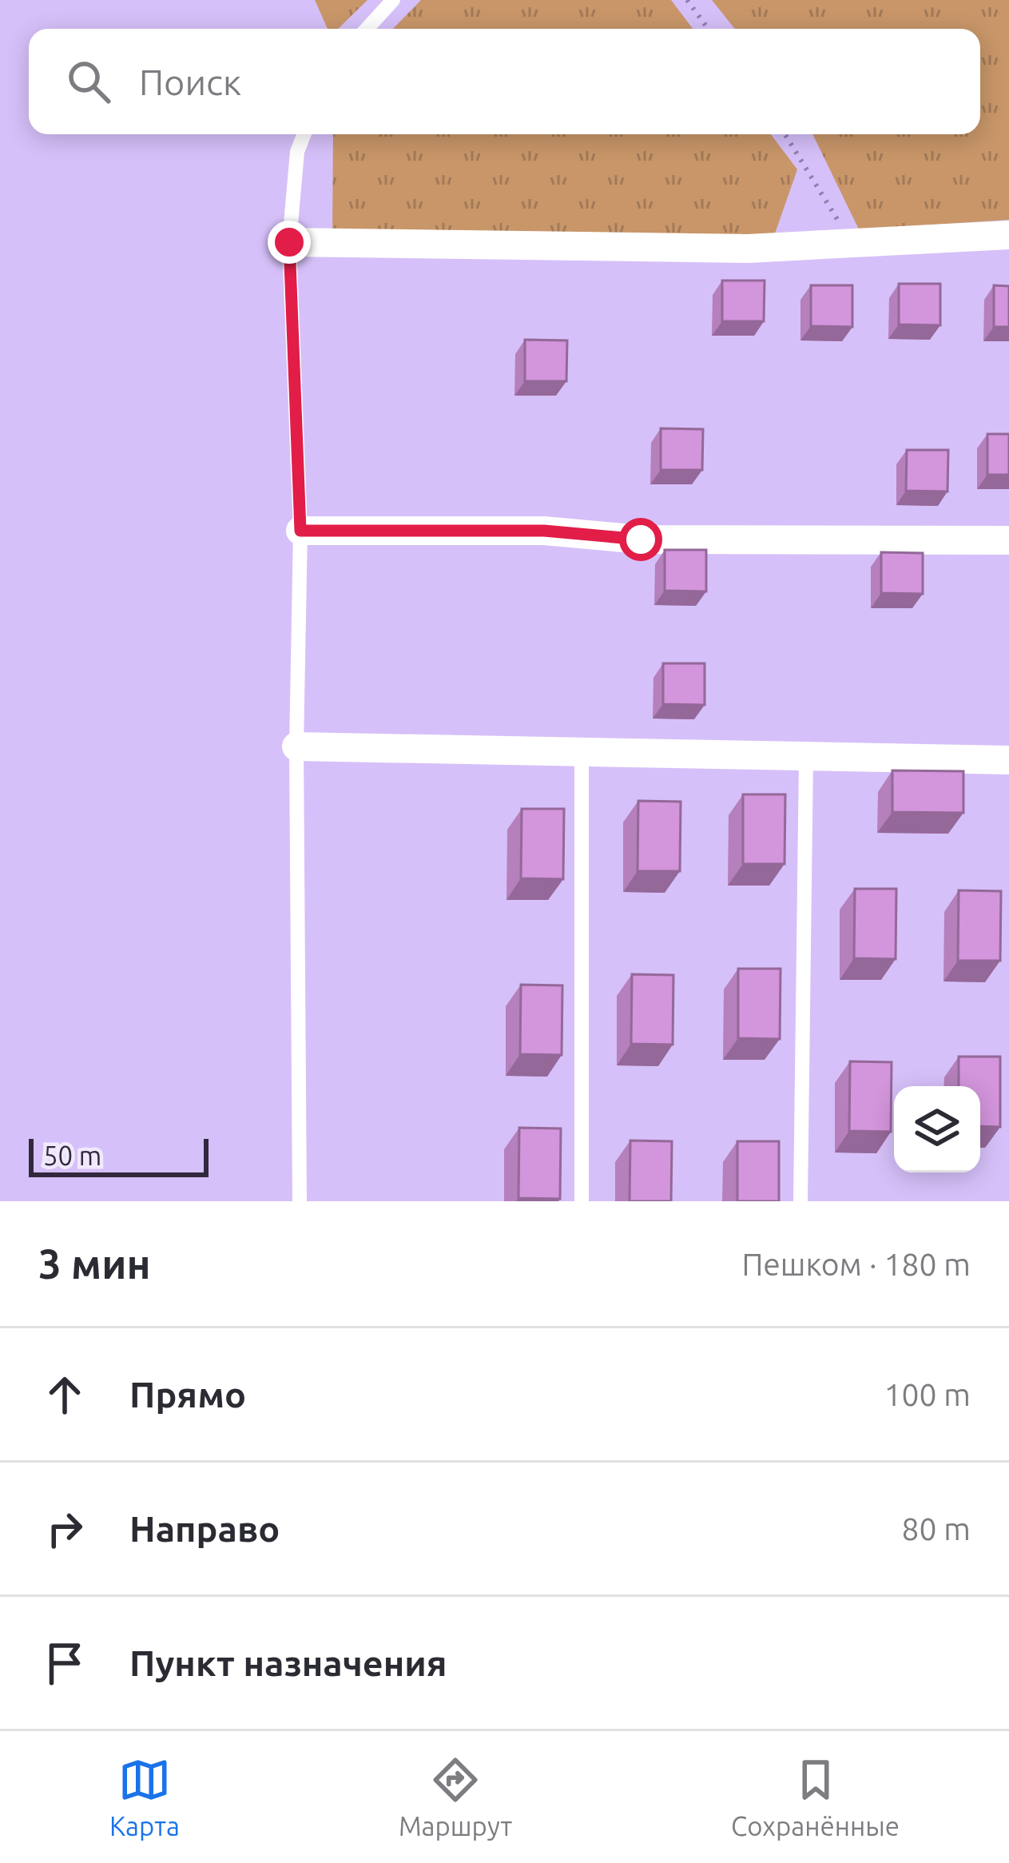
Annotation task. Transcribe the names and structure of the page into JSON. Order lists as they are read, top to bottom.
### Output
{
  "scale_bar": "50 m",
  "page": {
    "search": "Поиск",
    "scale": "50 m",
    "heading": ["3 мин", "Пешком · 180 m"],
    "list": [
      ["Прямо", "100 m"],
      ["Направо", "80 m"],
      "Пункт назначения"
    ],
    "nav": ["Карта", "Маршрут", "Сохранённые"]
  }
}
